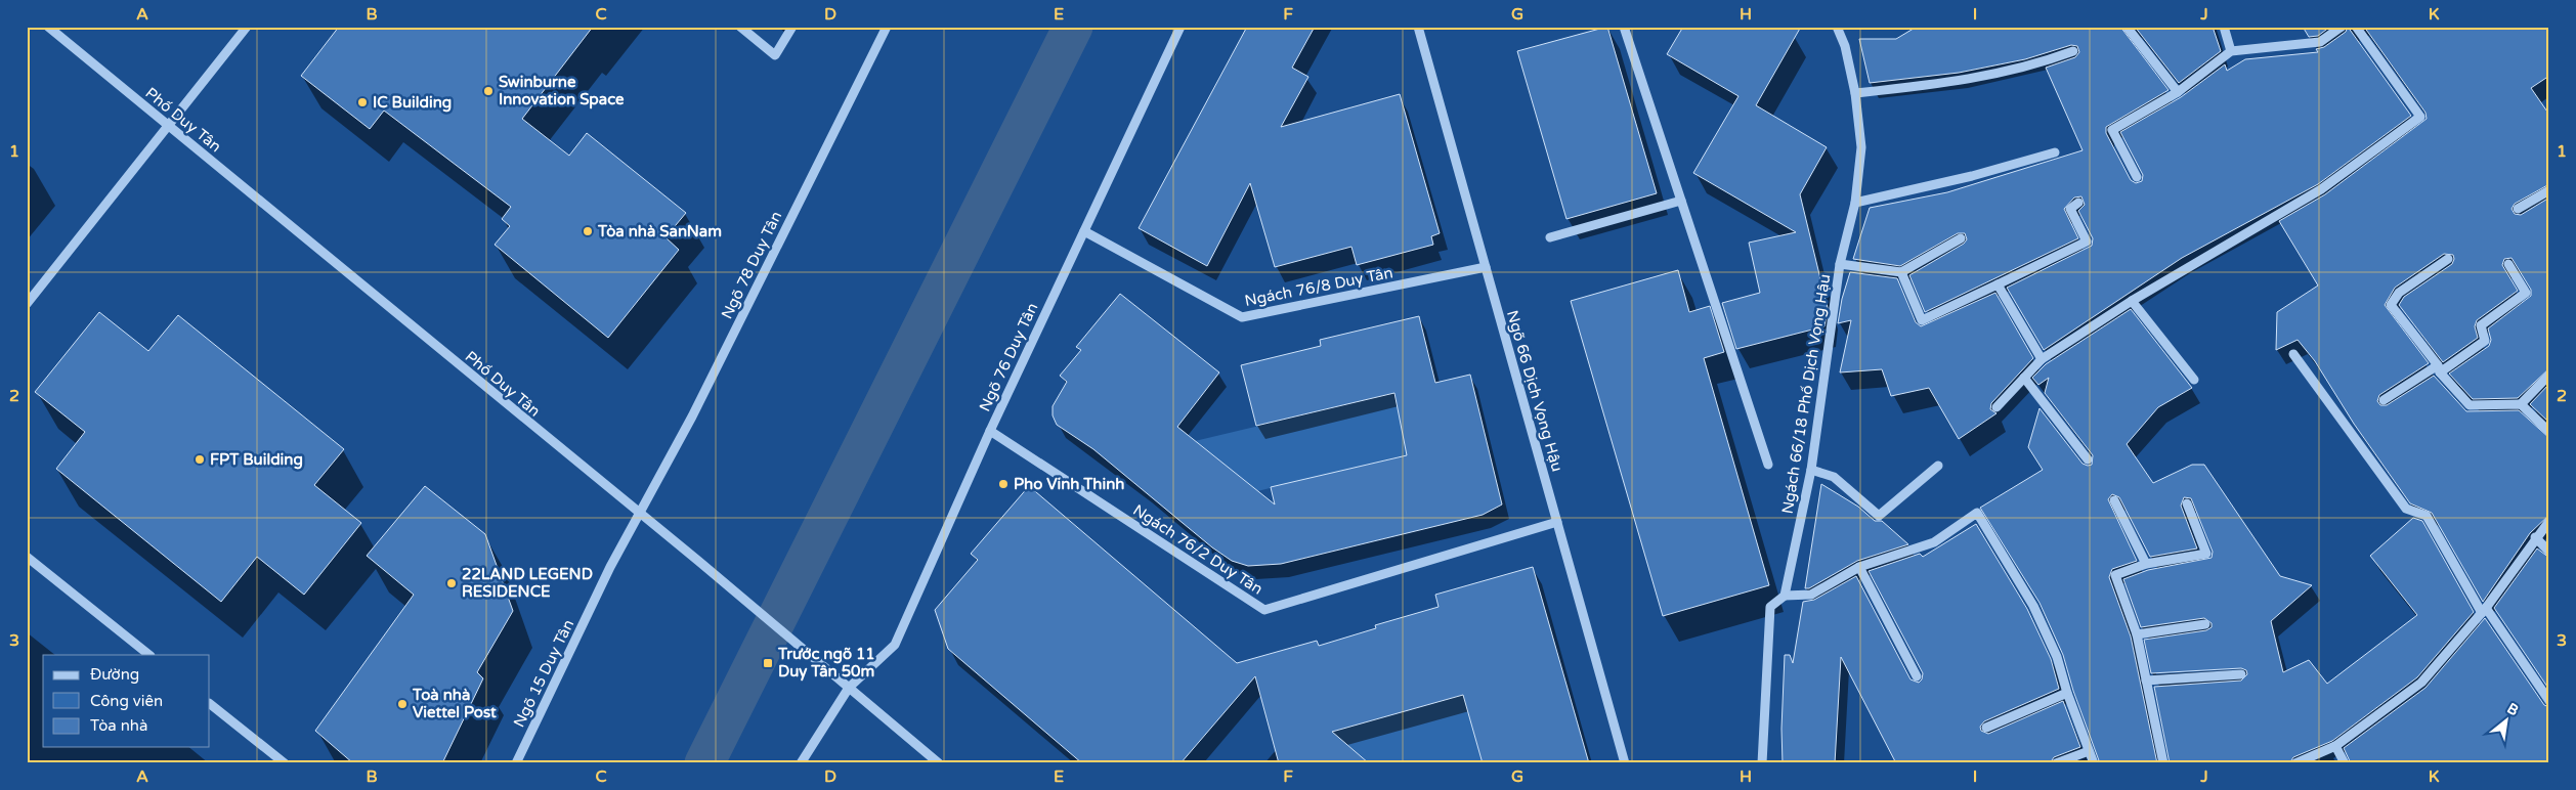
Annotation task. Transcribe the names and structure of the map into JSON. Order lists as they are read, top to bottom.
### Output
{
  "streets": {
    "street": [
      "Phố Duy Tân",
      "Ngõ 78 Duy Tân",
      "Ngách 76/8 Duy Tân",
      "Ngõ 76 Duy Tân",
      "Ngõ 66 Dịch Vọng Hậu",
      "Ngách 66/18 Phố Dịch Vọng Hậu",
      "Ngách 76/2 Duy Tân",
      "Ngõ 15 Duy Tân"
    ]
  },
  "crossings": [
    ["Phố Duy Tân", "Ngõ 78 Duy Tân"],
    ["Phố Duy Tân", "Ngõ 76 Duy Tân"],
    ["Phố Duy Tân", "Ngõ 15 Duy Tân"],
    ["Ngõ 78 Duy Tân", "Ngõ 15 Duy Tân"],
    ["Ngách 76/8 Duy Tân", "Ngõ 76 Duy Tân"],
    ["Ngách 76/8 Duy Tân", "Ngõ 66 Dịch Vọng Hậu"],
    ["Ngõ 76 Duy Tân", "Ngách 76/2 Duy Tân"],
    ["Ngõ 66 Dịch Vọng Hậu", "Ngách 76/2 Duy Tân"]
  ],
  "places": {
    "other": [
      "Swinburne Innovation Space",
      "IC Building",
      "Tòa nhà SanNam",
      "FPT Building",
      "Pho Vinh Thinh",
      "22LAND LEGEND RESIDENCE",
      "Toà nhà Viettel Post"
    ],
    "transit": ["Trước ngõ 11 Duy Tân 50m"]
  },
  "legend": ["Đường", "Công viên", "Tòa nhà"],
  "north": "top right",
  "grid": {
    "columns": [
      "A",
      "B",
      "C",
      "D",
      "E",
      "F",
      "G",
      "H",
      "I",
      "J",
      "K"
    ],
    "rows": ["1", "2", "3"]
  }
}
